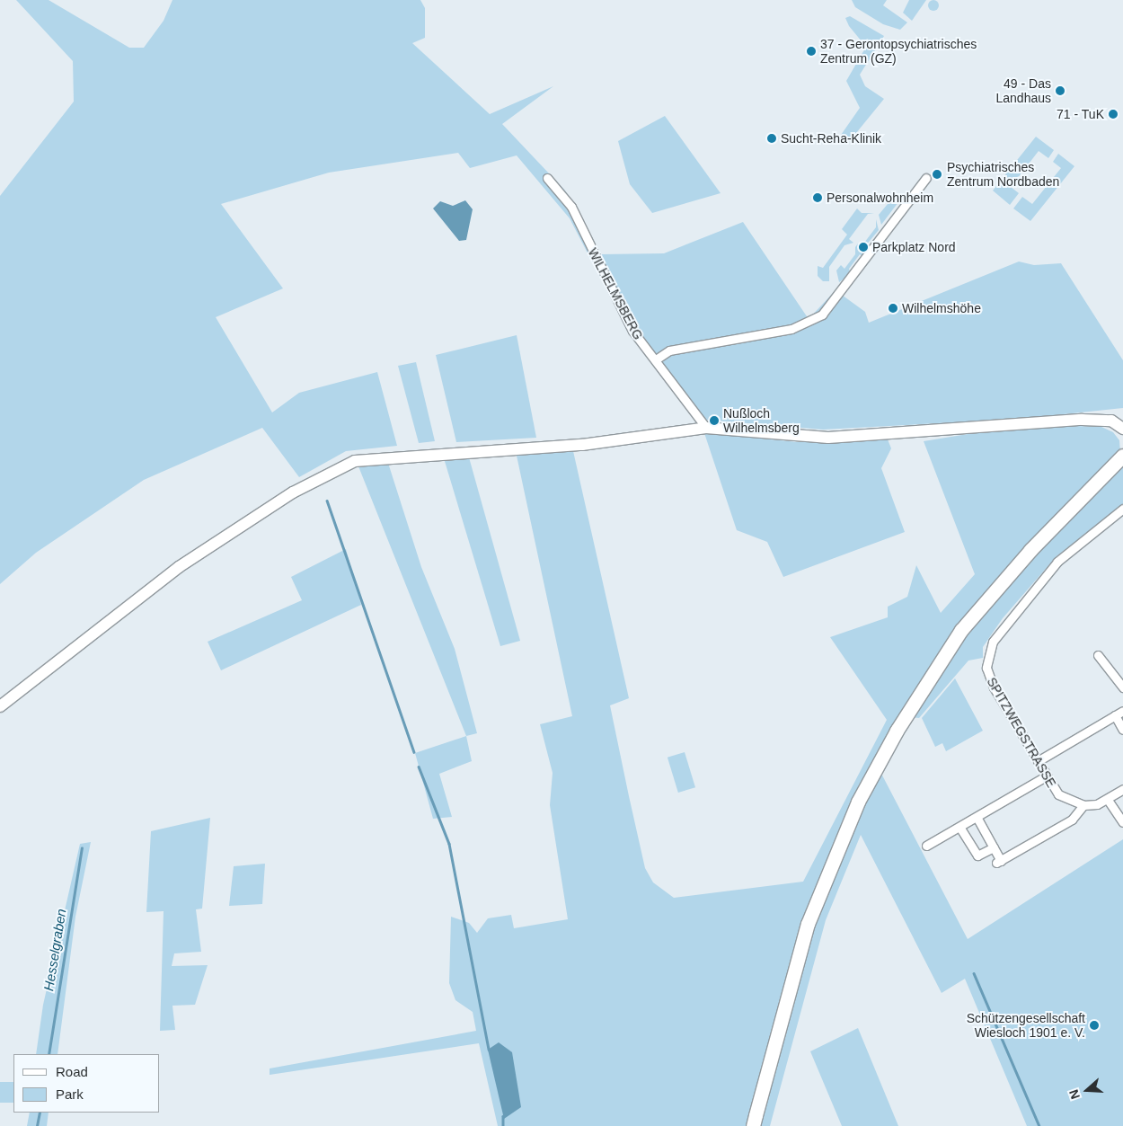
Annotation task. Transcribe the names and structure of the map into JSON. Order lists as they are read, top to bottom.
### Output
{
  "streets": {
    "street": ["WILHELMSBERG", "SPITZWEGSTRASSE"]
  },
  "water": ["Hesselgraben"],
  "places": [
    "37 - Gerontopsychiatrisches Zentrum (GZ)",
    "49 - Das Landhaus",
    "71 - TuK",
    "Sucht-Reha-Klinik",
    "Psychiatrisches Zentrum Nordbaden",
    "Personalwohnheim",
    "Parkplatz Nord",
    "Wilhelmshöhe",
    "Nußloch Wilhelmsberg",
    "Schützengesellschaft Wiesloch 1901 e. V."
  ],
  "legend": ["Road", "Park"],
  "north": "left"
}
